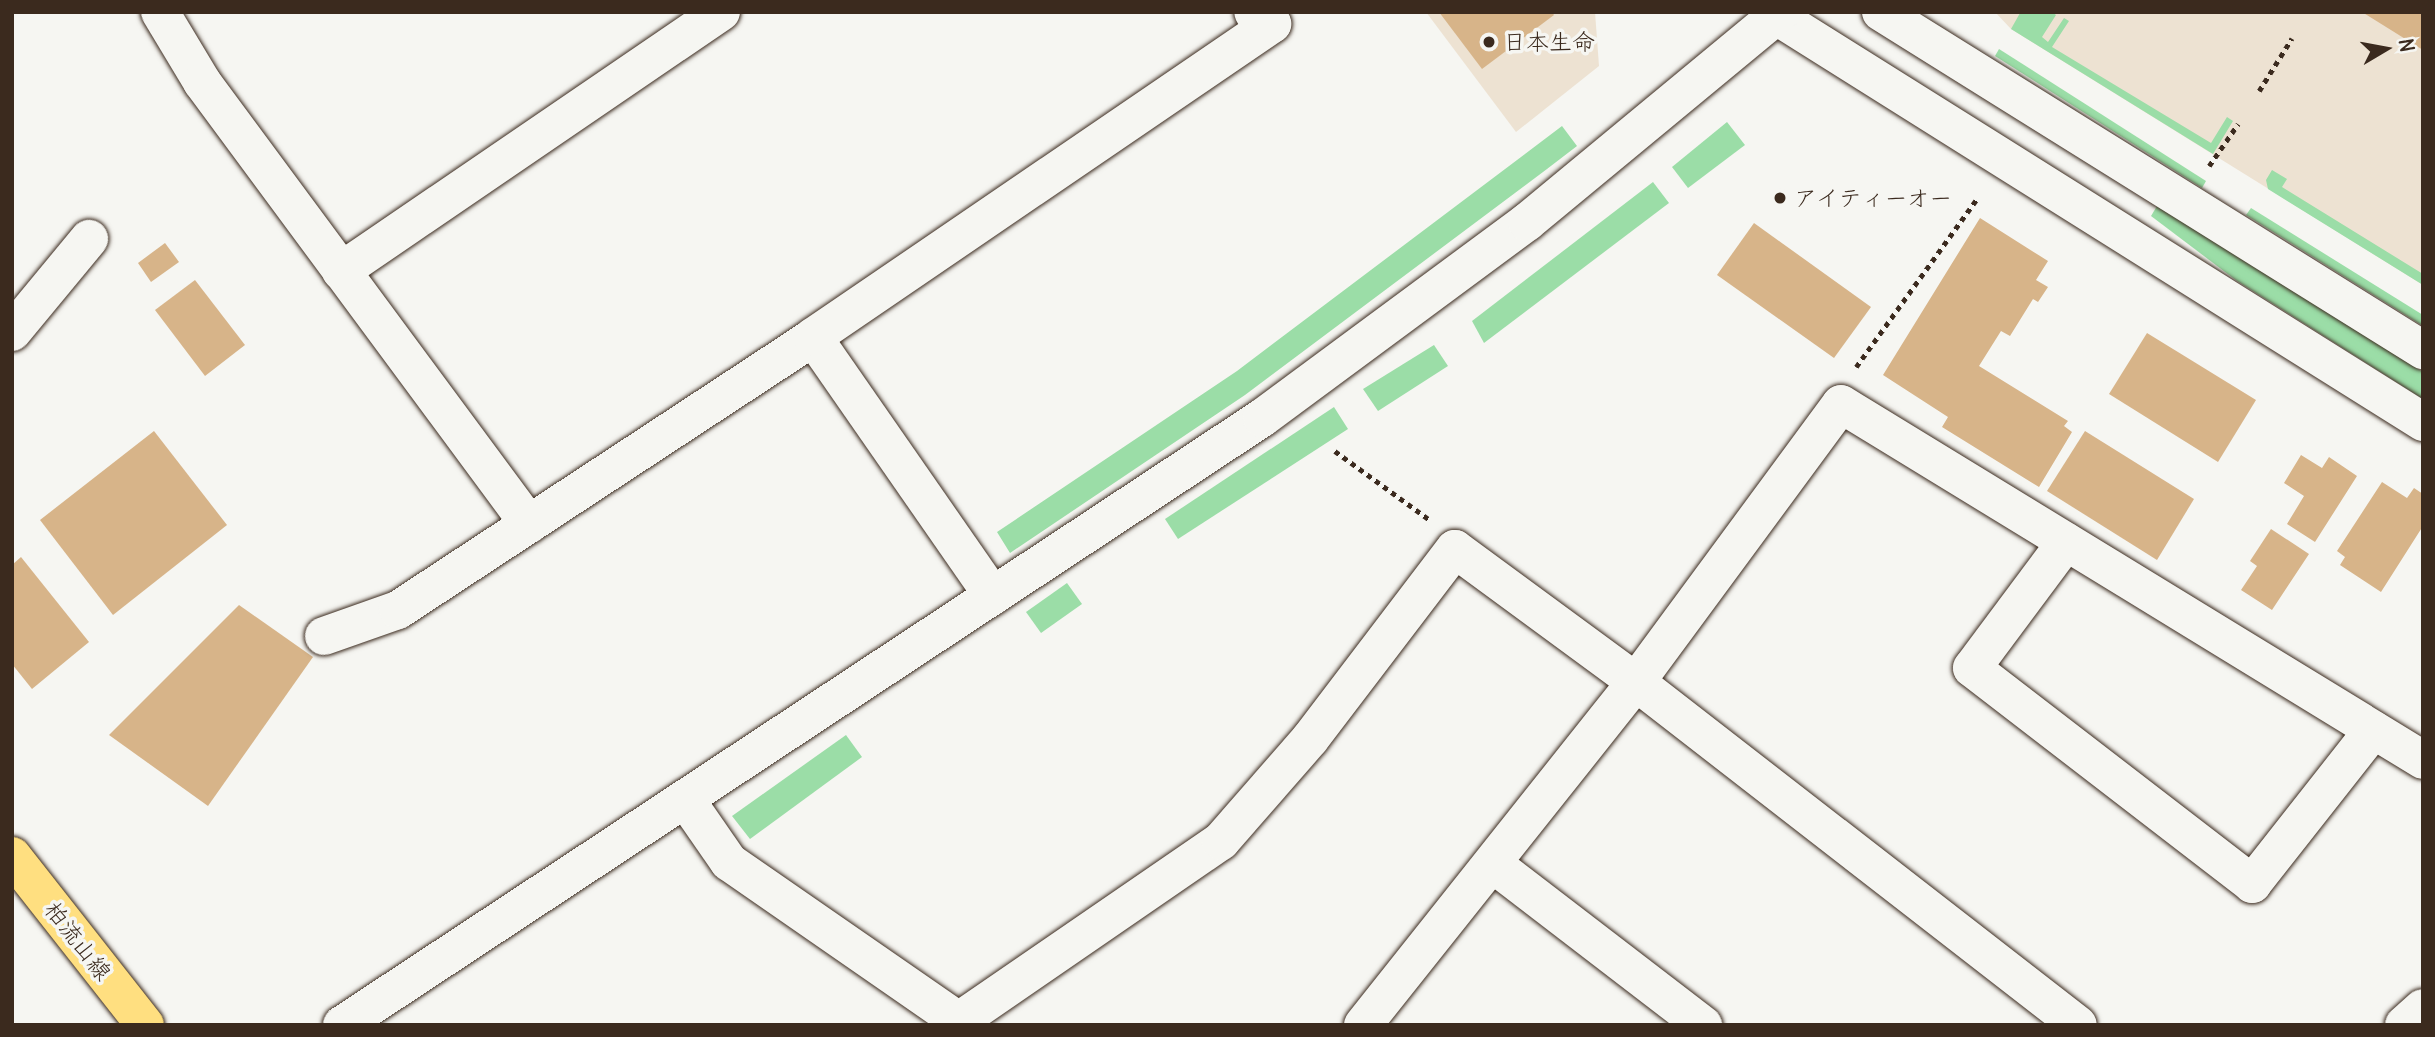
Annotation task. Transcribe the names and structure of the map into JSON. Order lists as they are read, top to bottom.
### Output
{
  "streets": {
    "main road": ["柏流山線"]
  },
  "places": ["日本生命", "アイティーオー"],
  "north": "right"
}
